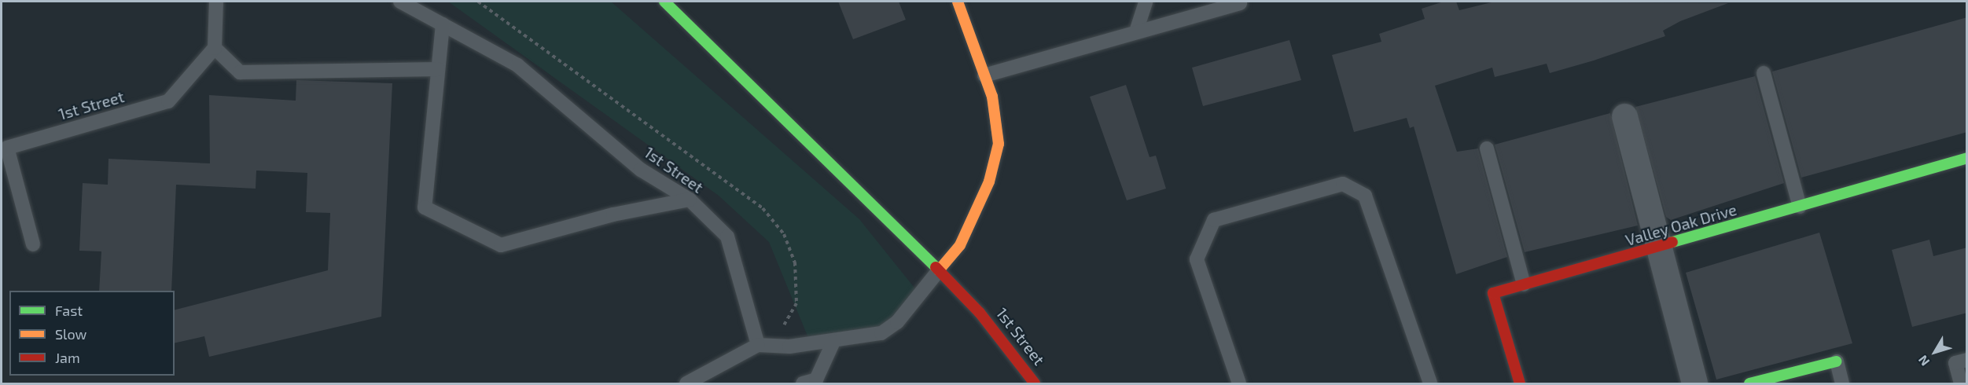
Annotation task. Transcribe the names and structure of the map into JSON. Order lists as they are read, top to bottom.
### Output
{
  "streets": {
    "street": ["1st Street", "Valley Oak Drive"]
  },
  "legend": ["Fast", "Slow", "Jam"],
  "north": "bottom left"
}
